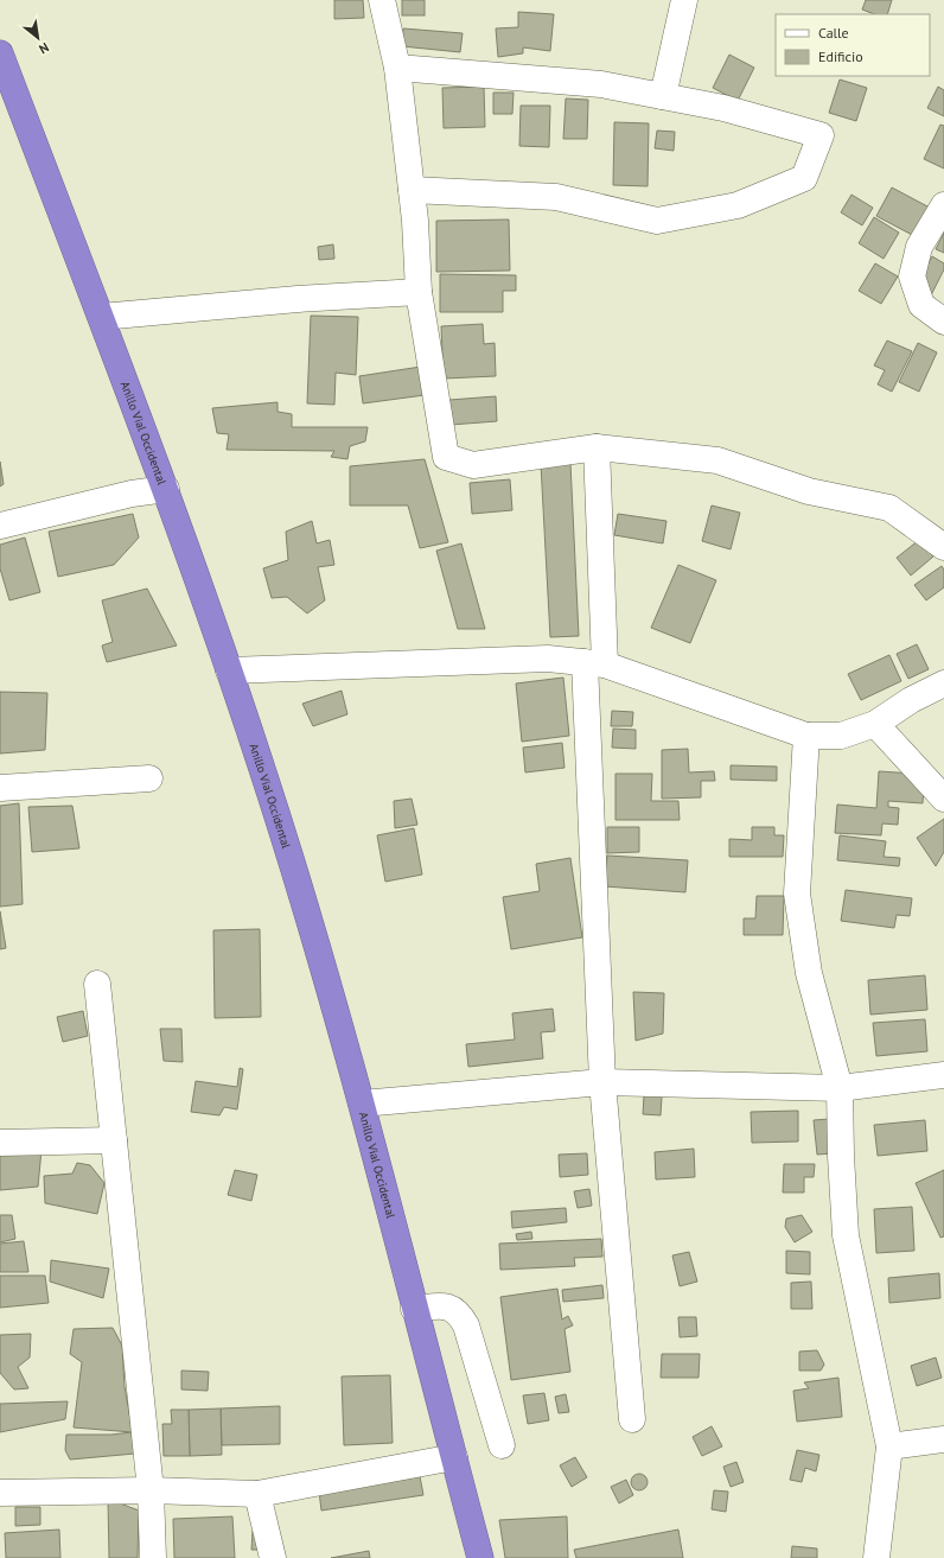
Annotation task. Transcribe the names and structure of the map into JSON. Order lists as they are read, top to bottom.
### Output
{
  "streets": {
    "highway": ["Anillo Vial Occidental"]
  },
  "legend": ["Calle", "Edificio"],
  "north": "bottom right"
}
